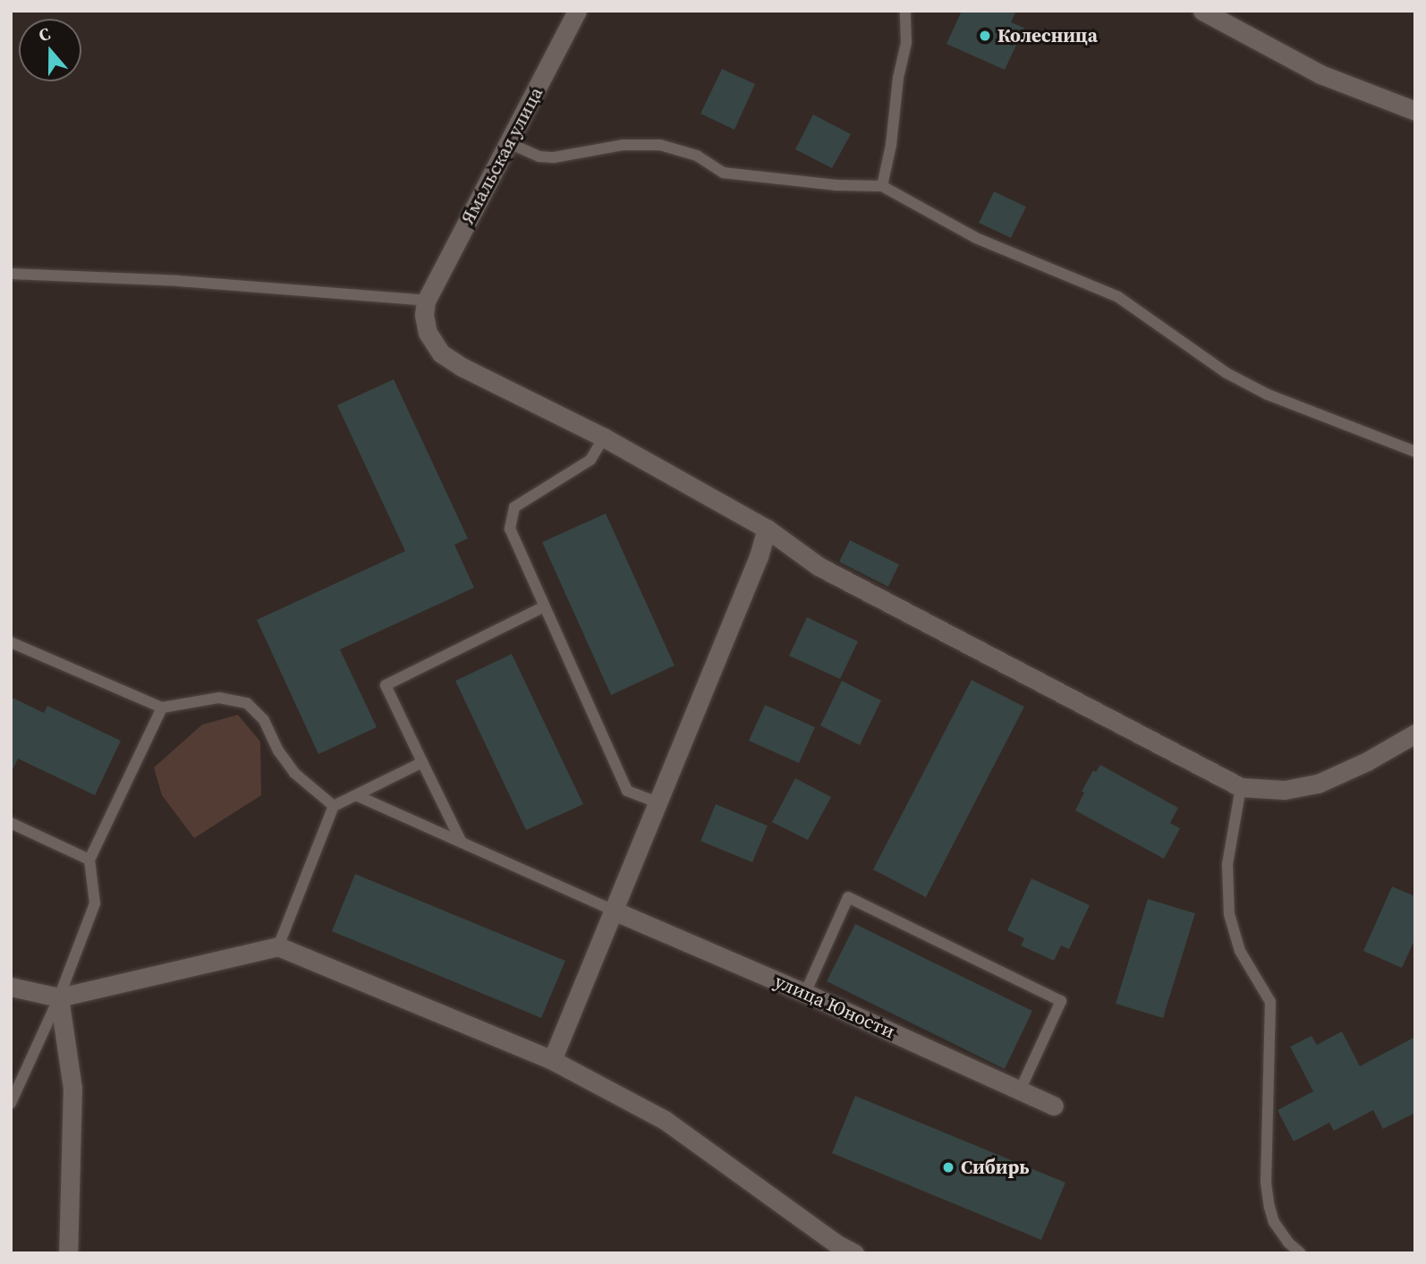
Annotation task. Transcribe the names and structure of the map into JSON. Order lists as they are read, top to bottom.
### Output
{
  "streets": {
    "street": ["Ямальская улица", "улица Юности"]
  },
  "places": ["Колесница", "Сибирь"],
  "north": "top"
}
